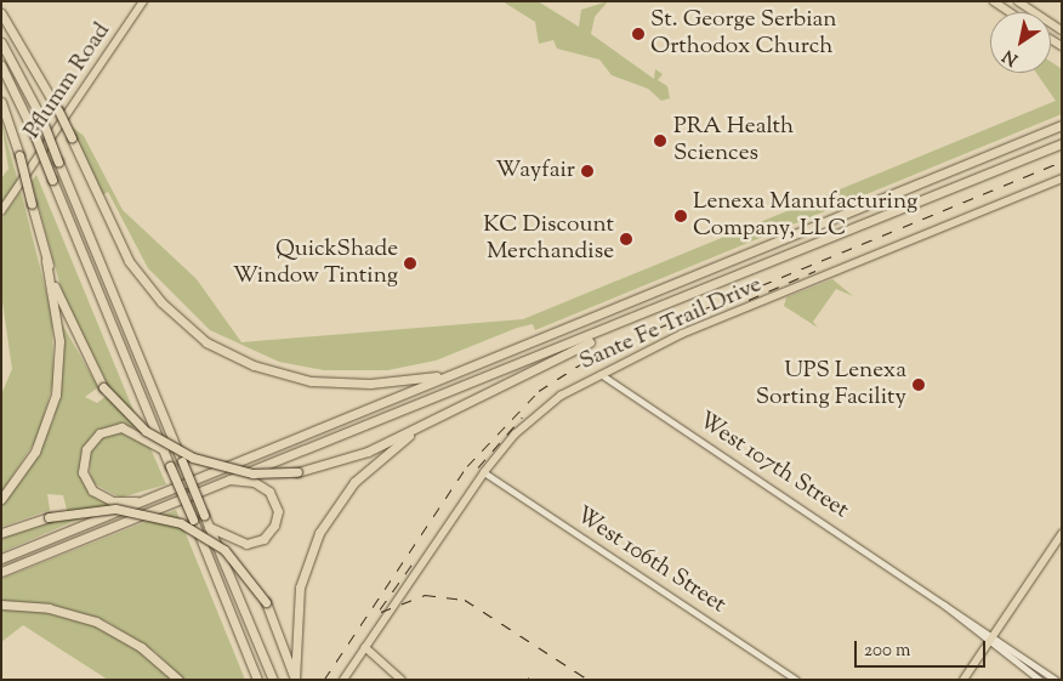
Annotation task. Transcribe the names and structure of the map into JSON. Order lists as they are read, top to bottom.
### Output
{
  "streets": {
    "main road": ["Pflumm Road", "Sante Fe Trail Drive"],
    "street": ["West 107th Street", "West 106th Street"]
  },
  "crossings": [
    ["Sante Fe Trail Drive", "West 107th Street"],
    ["Sante Fe Trail Drive", "West 106th Street"]
  ],
  "places": [
    "St. George Serbian Orthodox Church",
    "PRA Health Sciences",
    "Wayfair",
    "Lenexa Manufacturing Company, LLC",
    "KC Discount Merchandise",
    "QuickShade Window Tinting",
    "UPS Lenexa Sorting Facility"
  ],
  "scale_bar": "200 m",
  "north": "bottom left"
}
